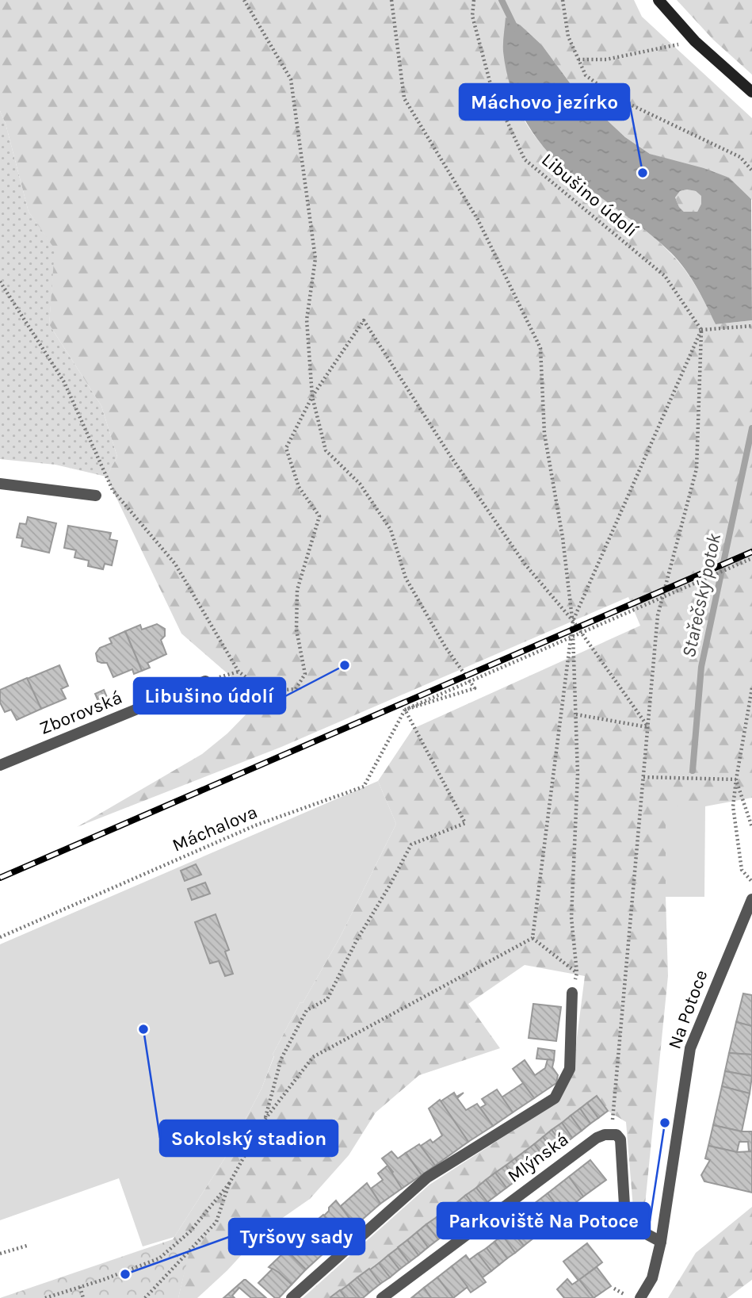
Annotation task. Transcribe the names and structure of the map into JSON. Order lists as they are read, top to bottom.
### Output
{
  "streets": {
    "street": ["Zborovská", "Na Potoce", "Mlýnská"],
    "path": ["Libušino údolí", "Máchalova"]
  },
  "water": ["Stařečský potok"],
  "places": [
    "Máchovo jezírko",
    "Libušino údolí",
    "Sokolský stadion",
    "Parkoviště Na Potoce",
    "Tyršovy sady"
  ]
}
